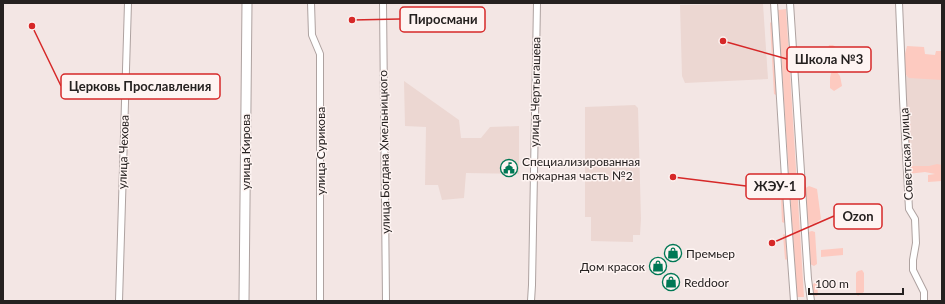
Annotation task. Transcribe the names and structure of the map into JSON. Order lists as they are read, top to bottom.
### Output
{
  "streets": {
    "main road": ["улица Кирова"],
    "street": [
      "улица Чертыгашева",
      "улица Сурикова",
      "улица Чехова",
      "улица Богдана Хмельницкого",
      "Советская улица"
    ]
  },
  "places": {
    "other": [
      "Пиросмани",
      "Церковь Прославления",
      "Школа №3",
      "ЖЭУ-1",
      "Ozon"
    ],
    "public building": ["Специализированная пожарная часть №2"],
    "shop": ["Премьер", "Дом красок", "Reddoor"]
  },
  "scale_bar": "100 m"
}
